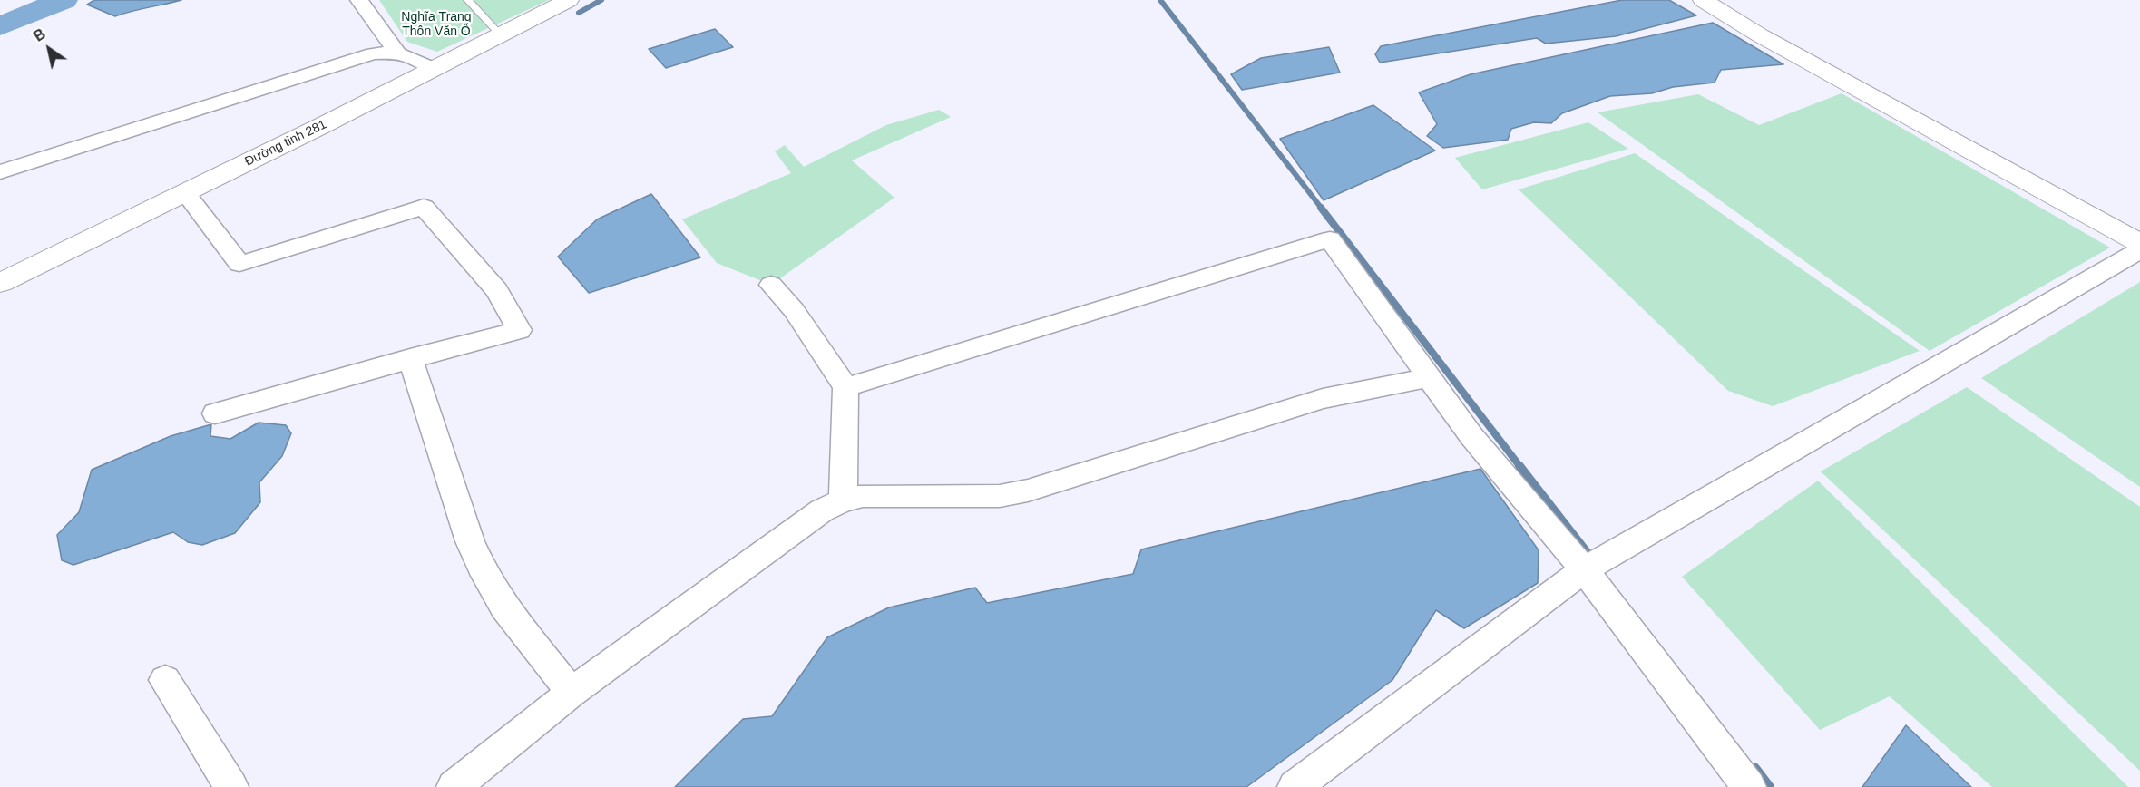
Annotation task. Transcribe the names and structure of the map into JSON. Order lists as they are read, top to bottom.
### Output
{
  "streets": {
    "main road": ["Đường tỉnh 281"]
  },
  "parks": ["Nghĩa Trang Thôn Văn Ổ"],
  "north": "top left"
}
